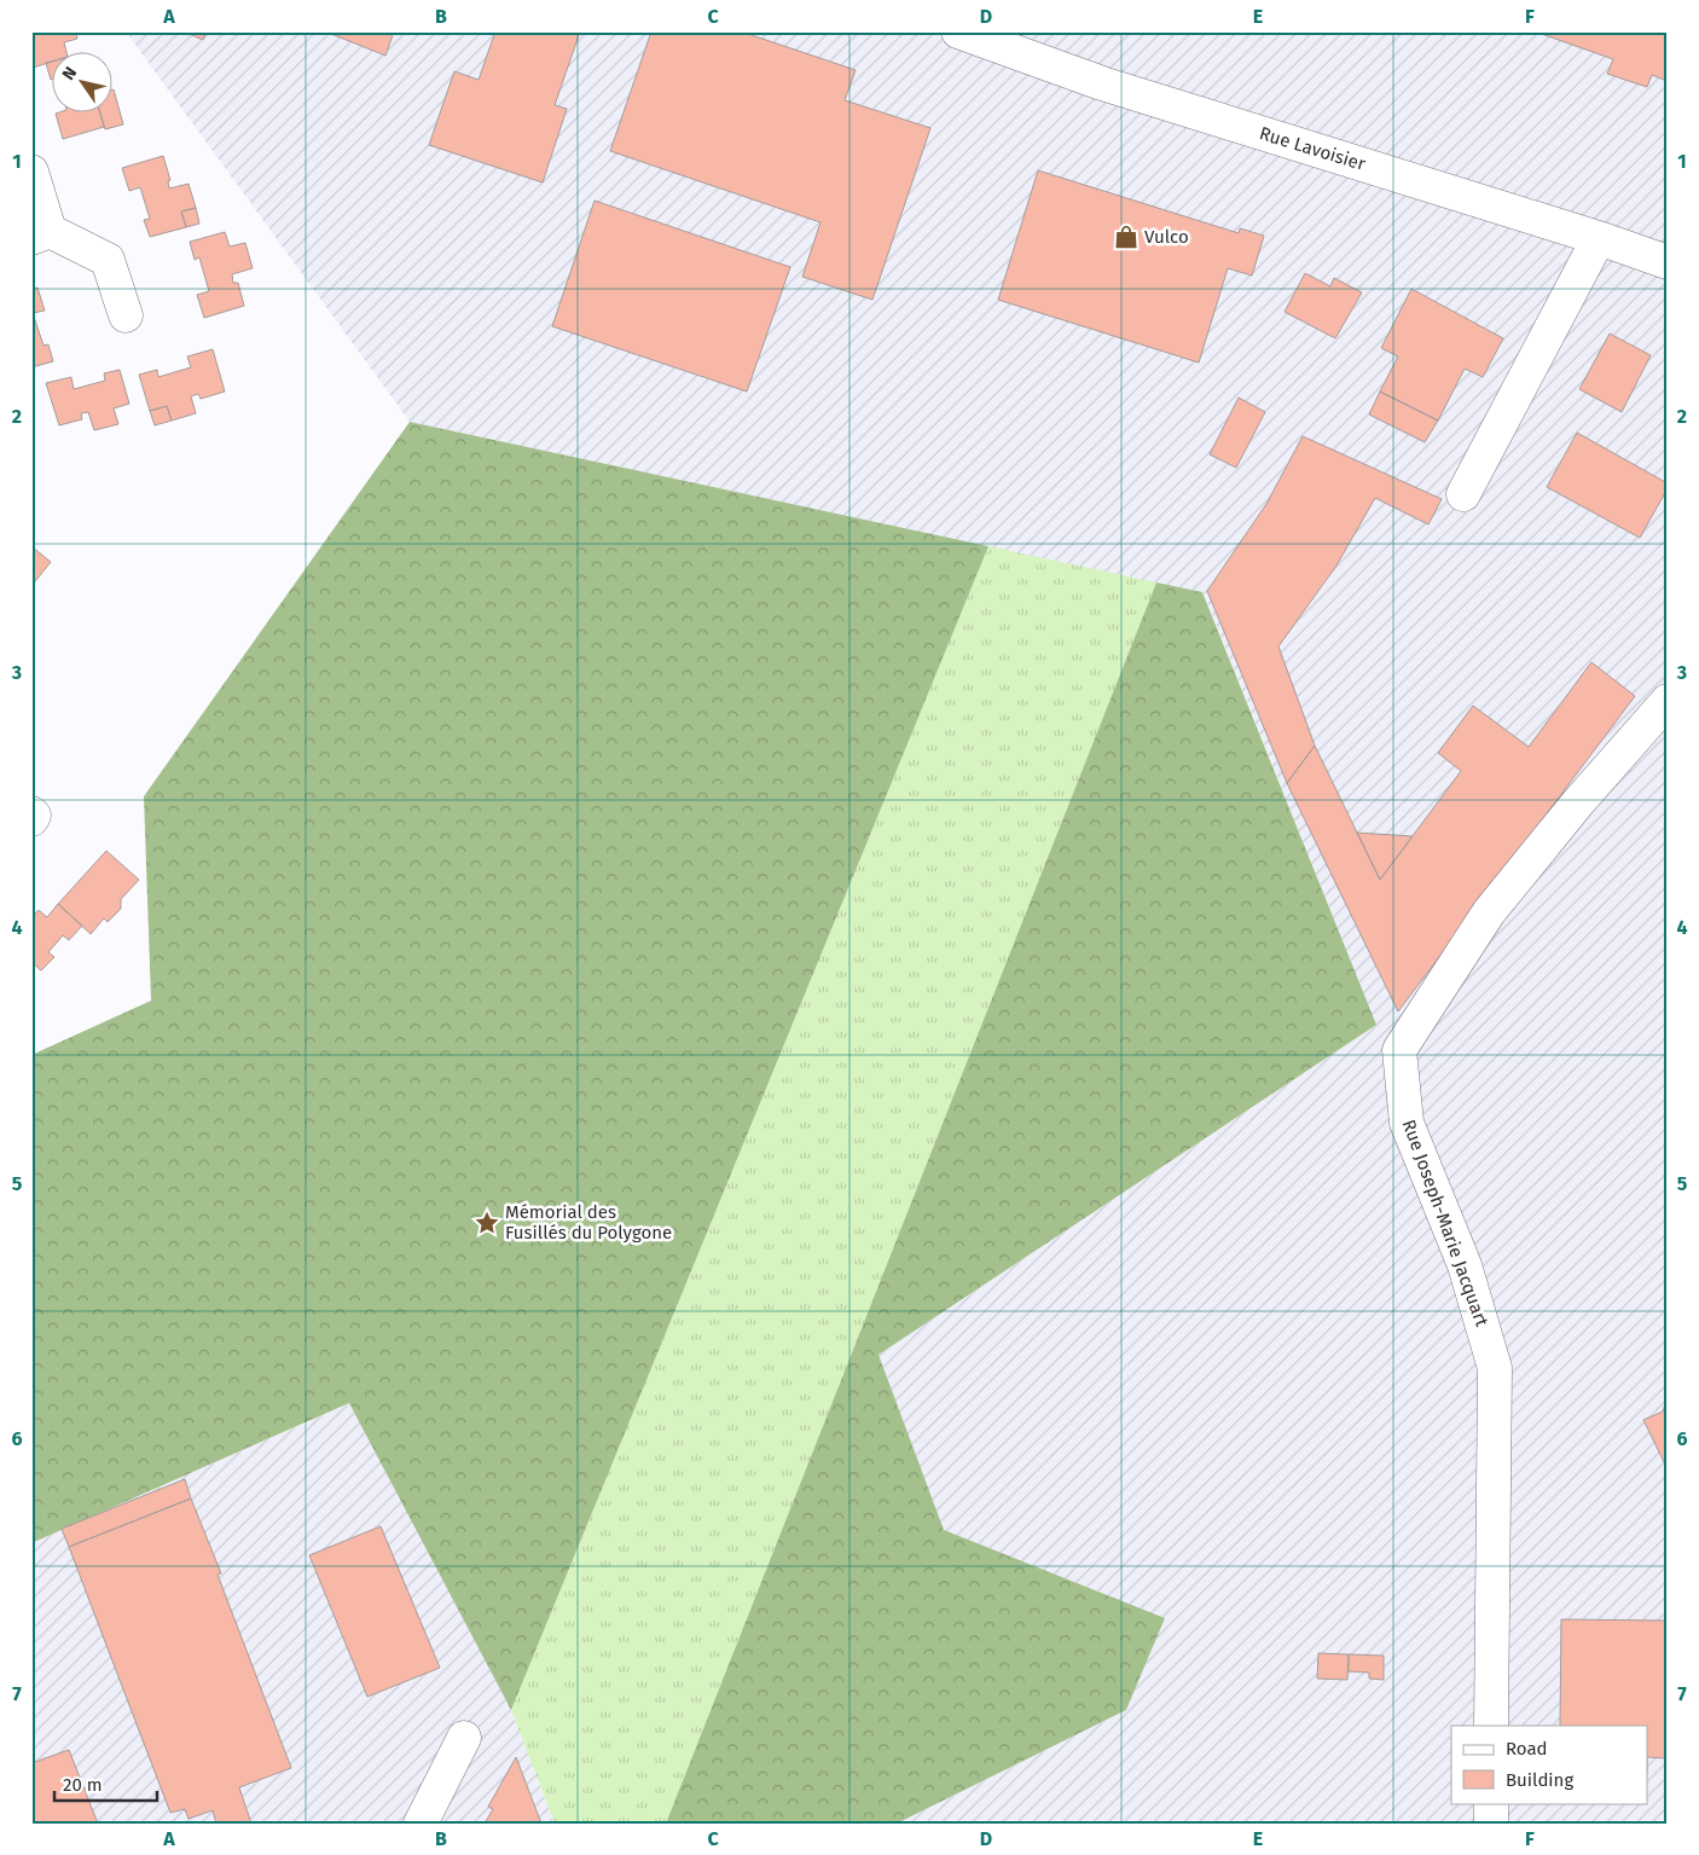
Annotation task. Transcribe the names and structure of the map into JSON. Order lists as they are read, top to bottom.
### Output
{
  "streets": {
    "street": ["Rue Lavoisier", "Rue Joseph-Marie Jacquart"]
  },
  "places": {
    "shop": ["Vulco"],
    "place": ["Mémorial des Fusillés du Polygone"]
  },
  "legend": ["Road", "Building"],
  "scale_bar": "20 m",
  "north": "top left",
  "grid": {
    "columns": [
      "A",
      "B",
      "C",
      "D",
      "E",
      "F"
    ],
    "rows": [
      "1",
      "2",
      "3",
      "4",
      "5",
      "6",
      "7"
    ]
  }
}
